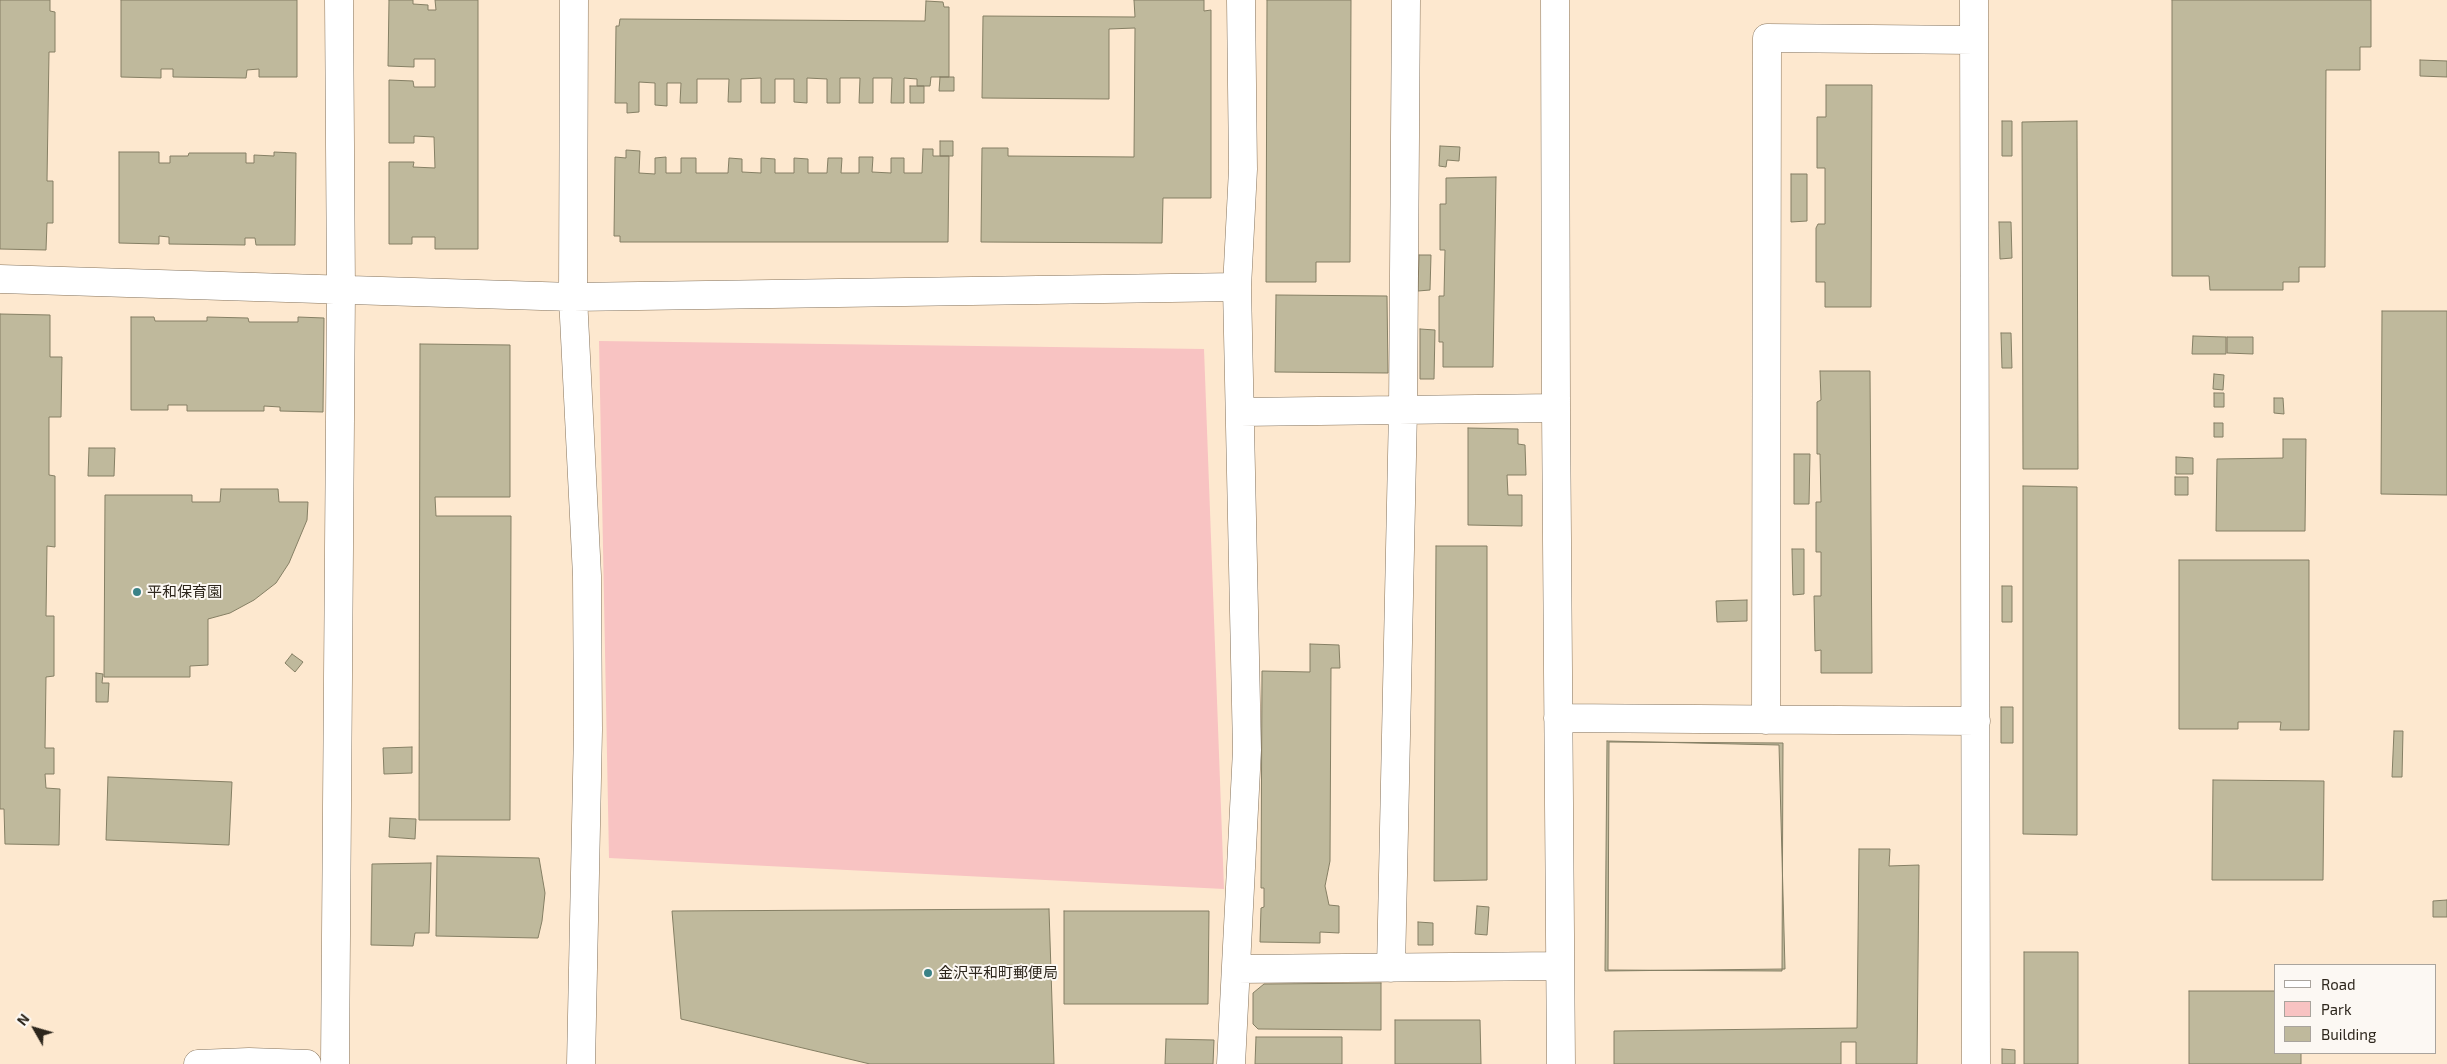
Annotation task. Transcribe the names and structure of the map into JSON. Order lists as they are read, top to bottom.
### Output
{
  "places": ["平和保育園", "金沢平和町郵便局"],
  "legend": ["Road", "Park", "Building"],
  "north": "top left"
}
